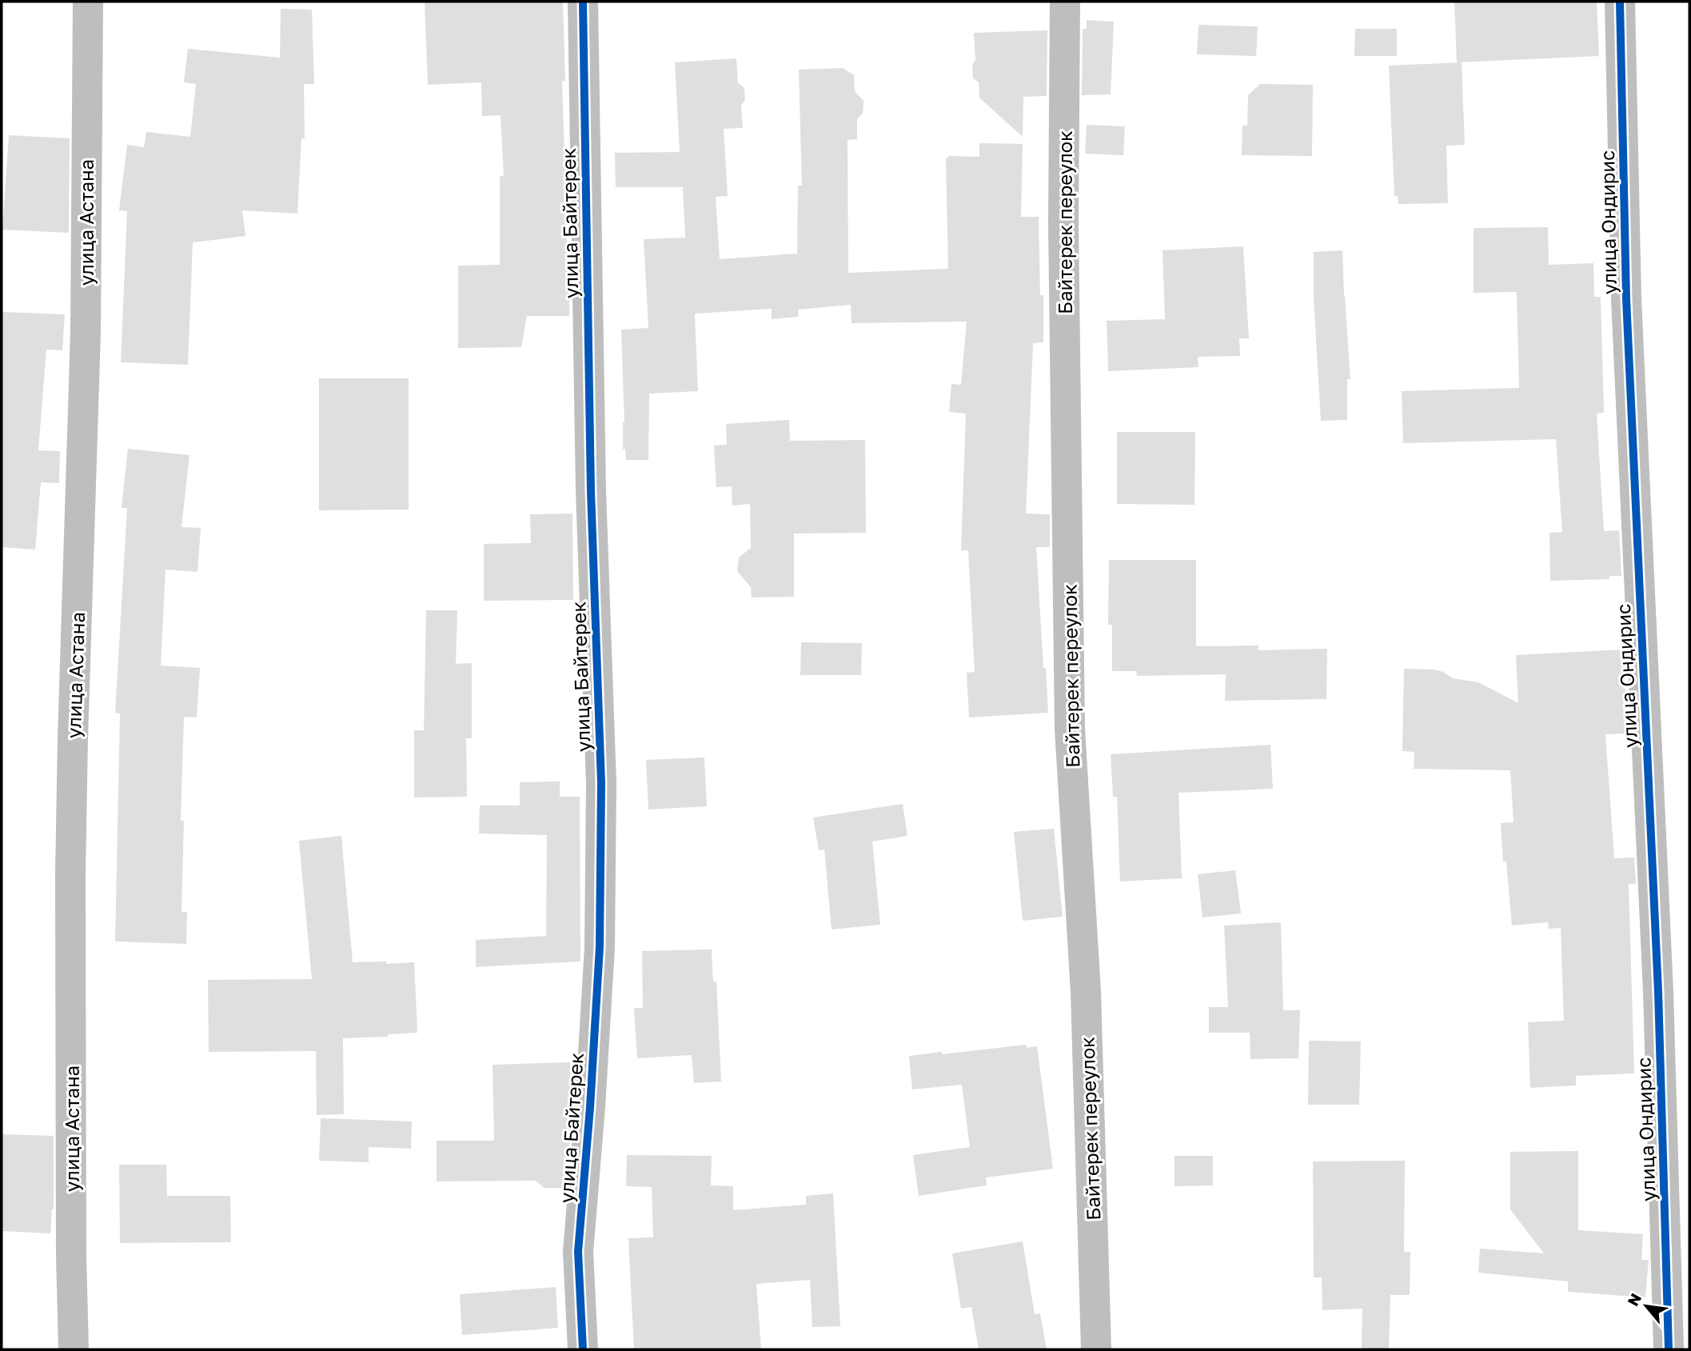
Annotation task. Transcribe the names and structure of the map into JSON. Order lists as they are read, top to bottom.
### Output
{
  "streets": {
    "street": [
      "улица Астана",
      "Байтерек переулок",
      "улица Ондирис",
      "улица Байтерек"
    ]
  },
  "north": "top left"
}
